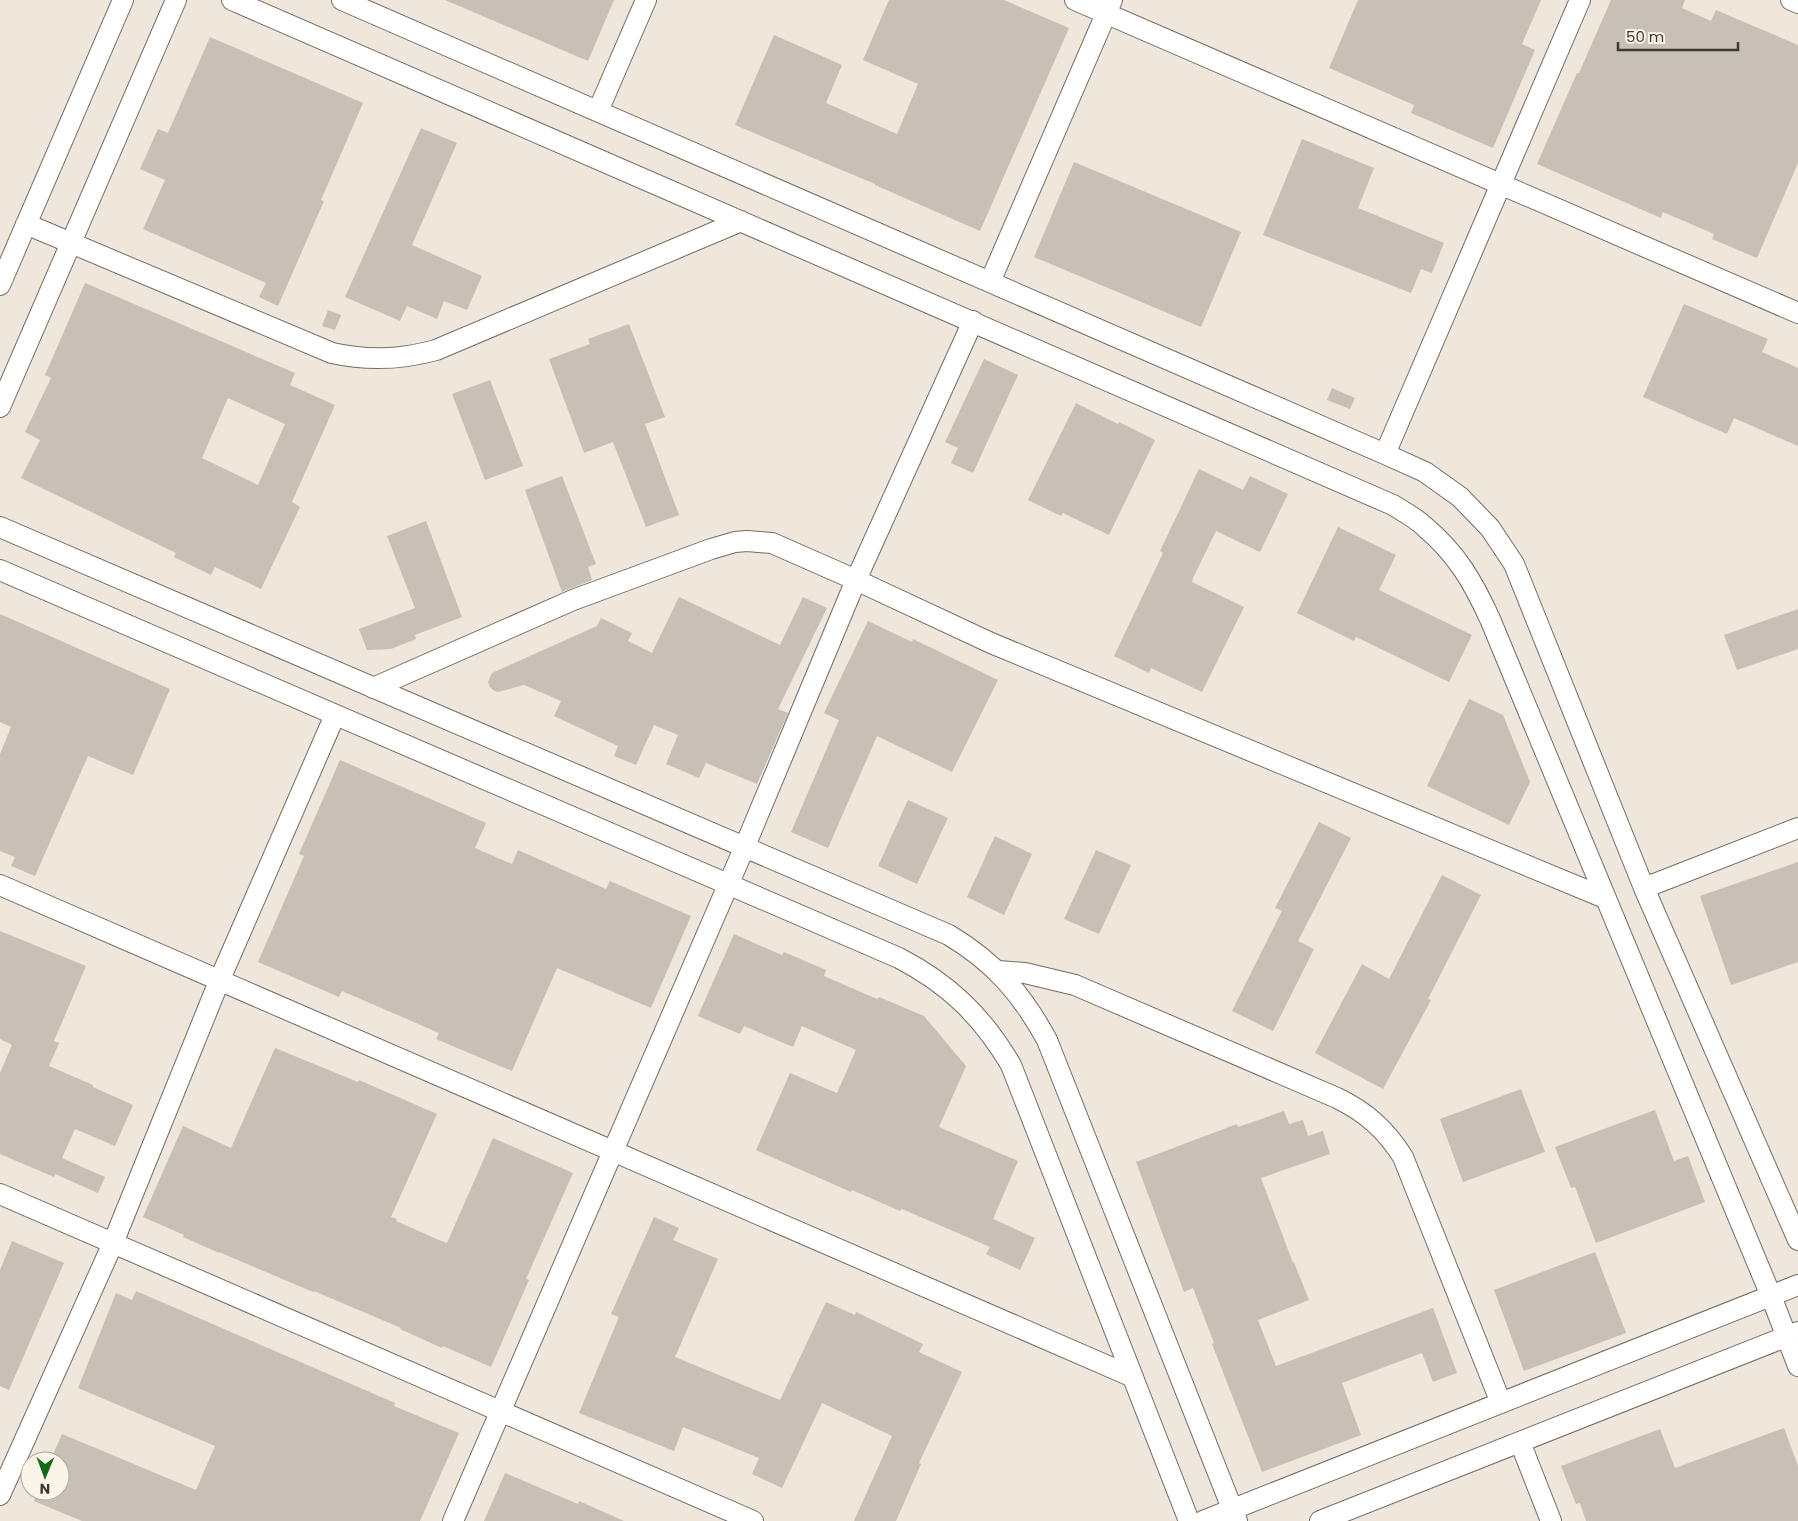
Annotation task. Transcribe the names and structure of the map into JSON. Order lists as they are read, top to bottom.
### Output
{
  "scale_bar": "50 m",
  "north": "bottom"
}
